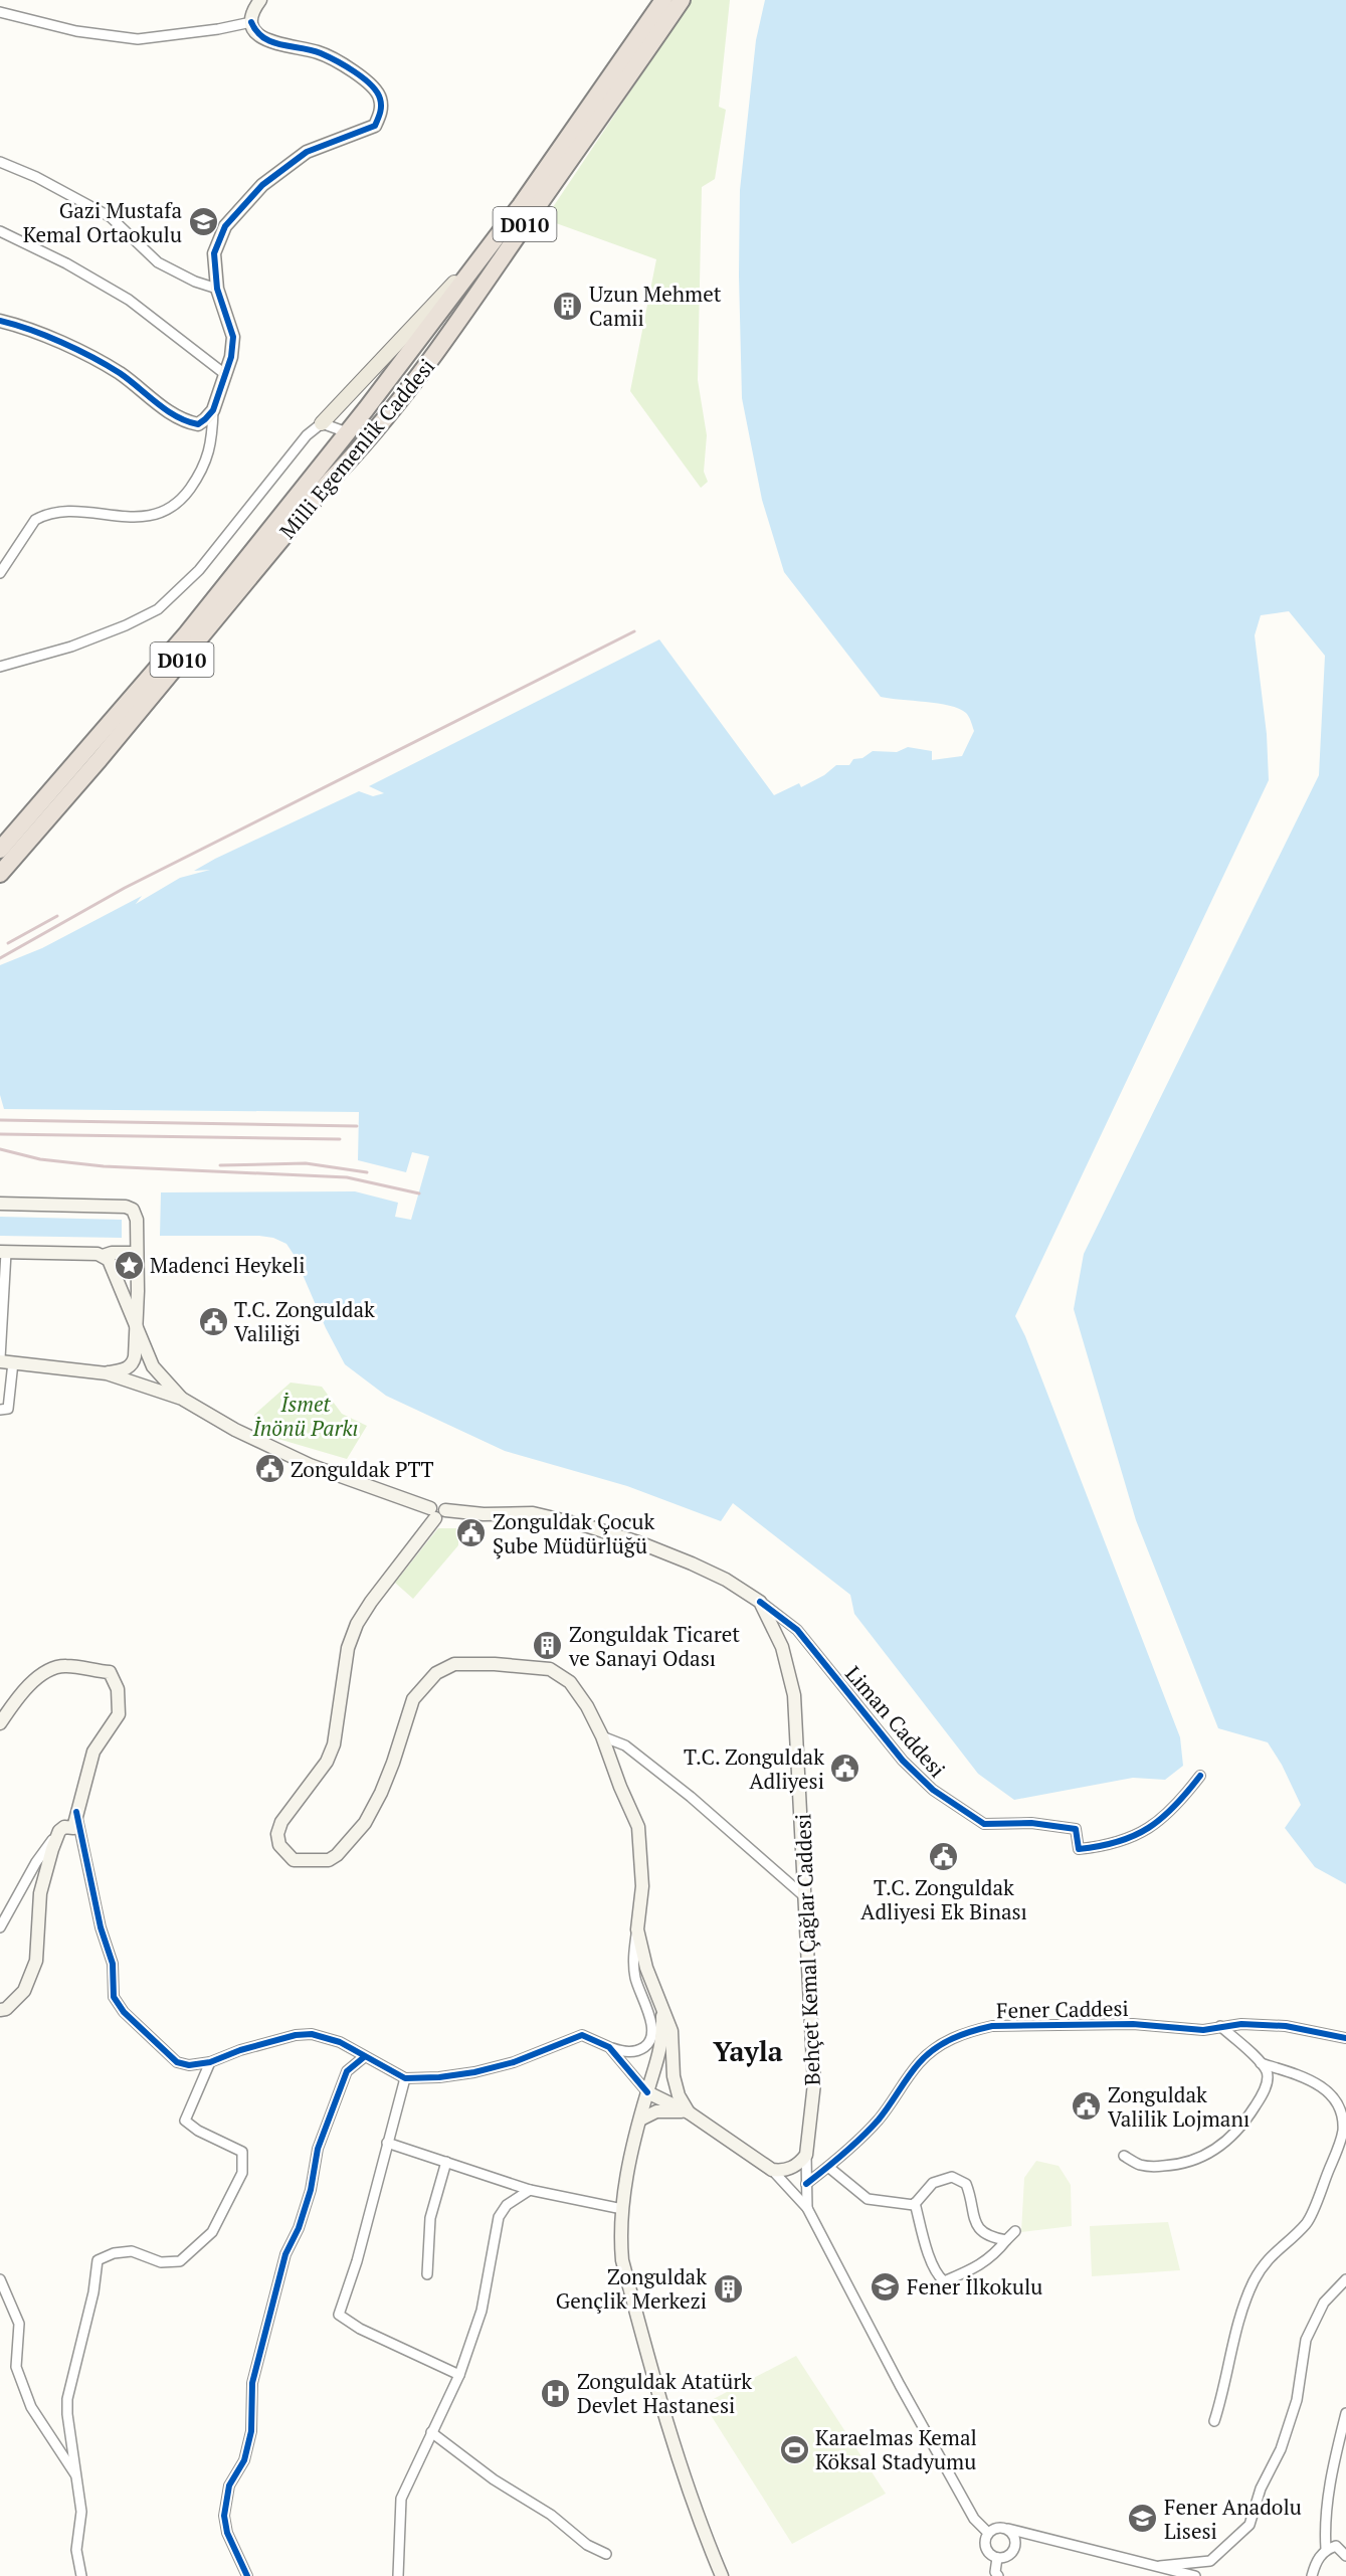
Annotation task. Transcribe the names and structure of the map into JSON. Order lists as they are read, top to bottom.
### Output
{
  "streets": {
    "highway": ["D010", "Milli Egemenlik Caddesi"],
    "main road": ["Liman Caddesi", "Behçet Kemal Çağlar Caddesi"],
    "street": ["Fener Caddesi"]
  },
  "crossings": [
    ["Liman Caddesi", "Behçet Kemal Çağlar Caddesi"]
  ],
  "districts": ["Yayla"],
  "parks": ["İsmet İnönü Parkı"],
  "places": {
    "school or university": ["Gazi Mustafa Kemal Ortaokulu", "Fener İlkokulu", "Fener Anadolu Lisesi"],
    "building": ["Uzun Mehmet Camii", "Zonguldak Ticaret ve Sanayi Odası", "Zonguldak Gençlik Merkezi"],
    "place": ["Madenci Heykeli"],
    "public building": [
      "T.C. Zonguldak Valiliği",
      "Zonguldak PTT",
      "Zonguldak Çocuk Şube Müdürlüğü",
      "T.C. Zonguldak Adliyesi",
      "T.C. Zonguldak Adliyesi Ek Binası",
      "Zonguldak Valilik Lojmanı"
    ],
    "hospital": ["Zonguldak Atatürk Devlet Hastanesi"],
    "sports": ["Karaelmas Kemal Köksal Stadyumu"]
  }
}
